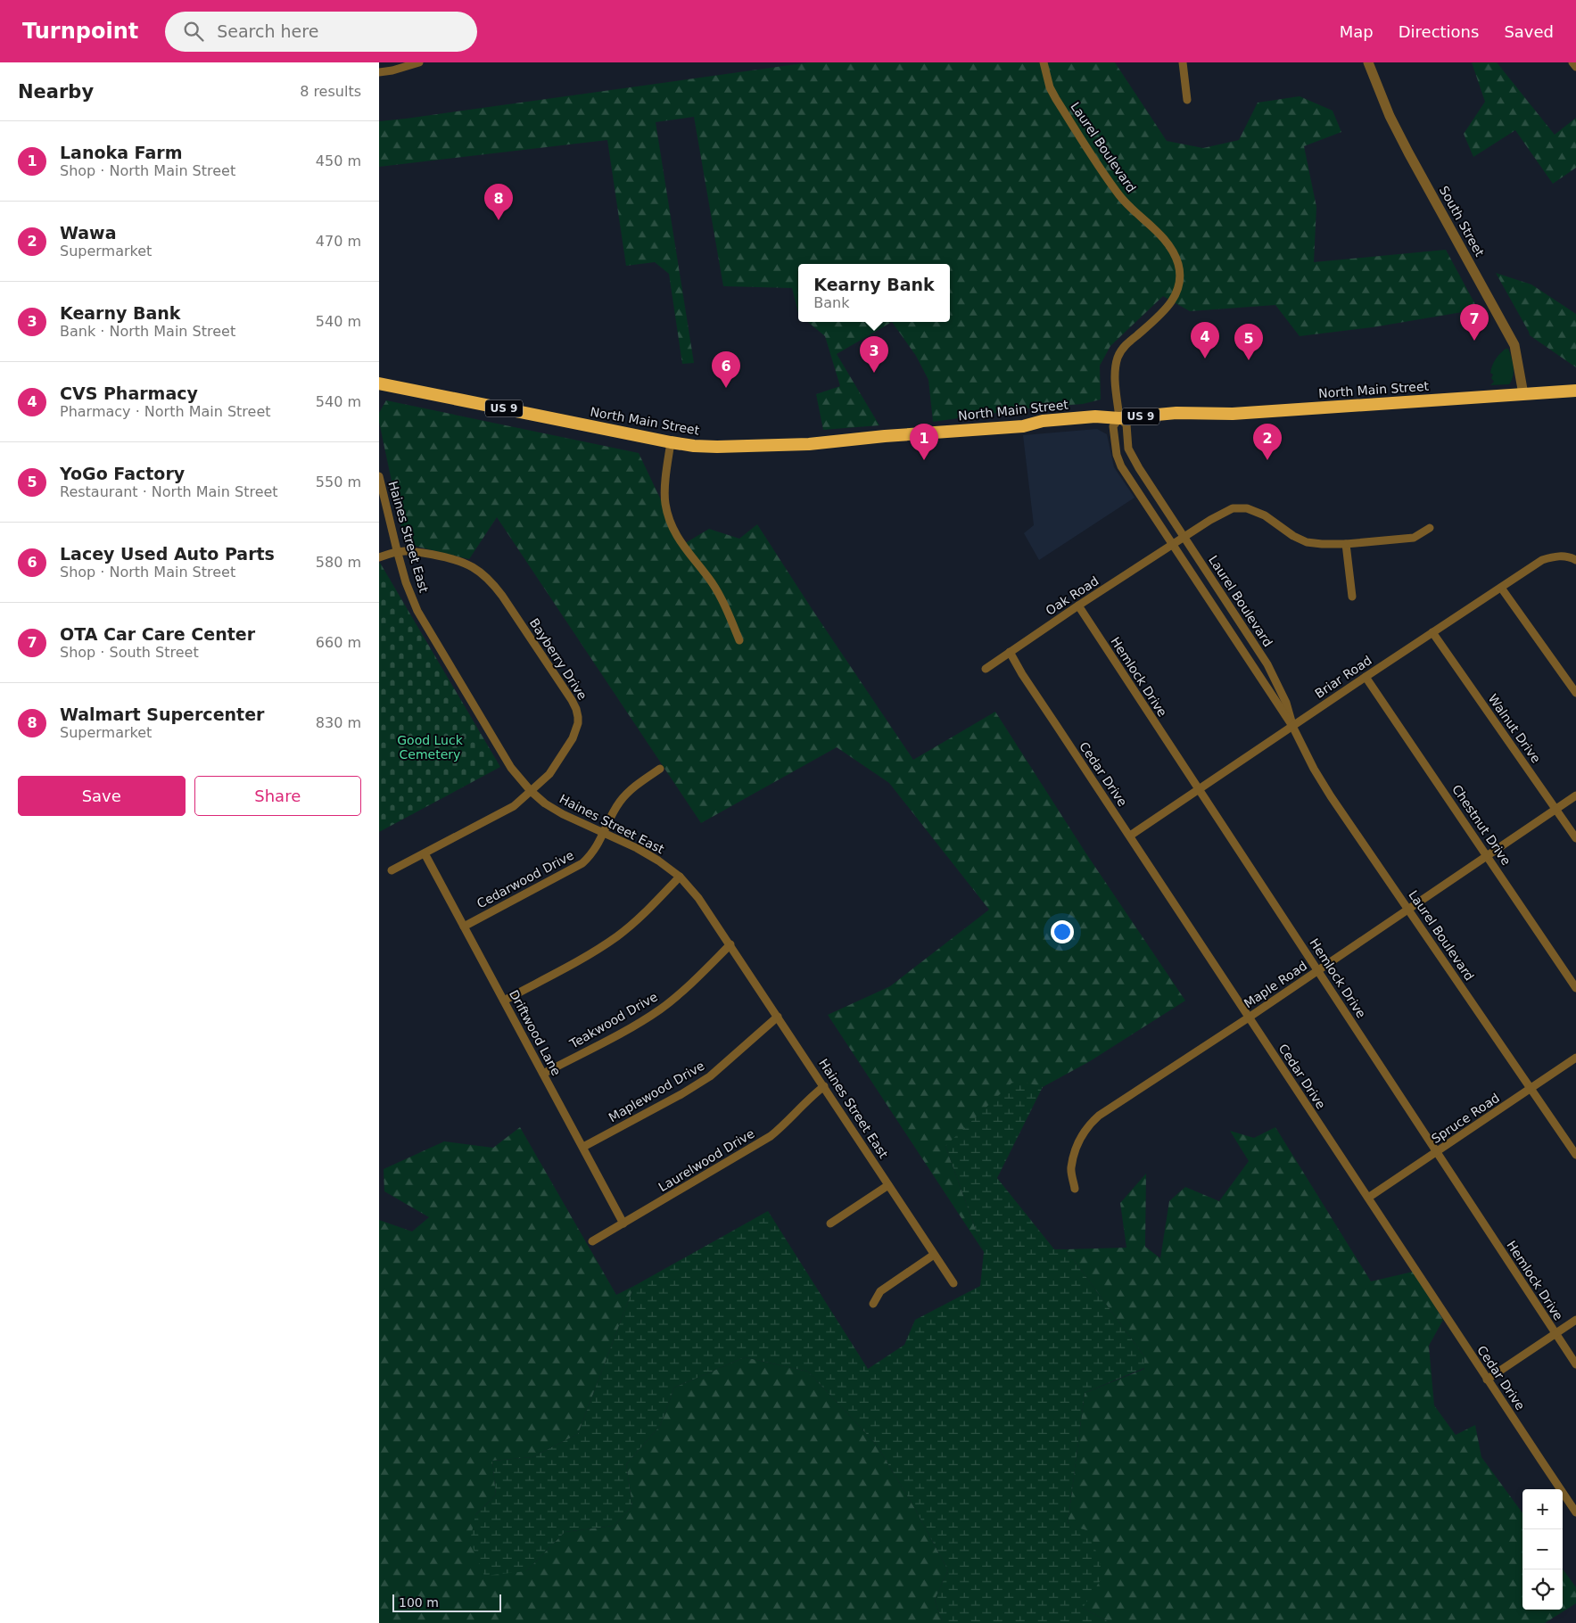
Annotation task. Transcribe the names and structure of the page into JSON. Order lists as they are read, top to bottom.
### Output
{
  "streets": {
    "highway": ["North Main Street", "US 9"],
    "street": [
      "Laurel Boulevard",
      "South Street",
      "Haines Street East",
      "Oak Road",
      "Bayberry Drive",
      "Hemlock Drive",
      "Briar Road",
      "Walnut Drive",
      "Cedar Drive",
      "Chestnut Drive",
      "Cedarwood Drive",
      "Maple Road",
      "Teakwood Drive",
      "Driftwood Lane",
      "Maplewood Drive",
      "Spruce Road",
      "Laurelwood Drive"
    ]
  },
  "crossings": [
    ["Laurel Boulevard", "North Main Street"],
    ["Laurel Boulevard", "Oak Road"],
    ["Laurel Boulevard", "Briar Road"],
    ["Laurel Boulevard", "Maple Road"],
    ["Laurel Boulevard", "Spruce Road"],
    ["South Street", "North Main Street"],
    ["Haines Street East", "Bayberry Drive"],
    ["Haines Street East", "Cedarwood Drive"],
    ["Haines Street East", "Teakwood Drive"],
    ["Haines Street East", "Maplewood Drive"],
    ["Haines Street East", "Laurelwood Drive"],
    ["Oak Road", "Hemlock Drive"],
    ["Oak Road", "Cedar Drive"],
    ["Bayberry Drive", "Driftwood Lane"],
    ["Hemlock Drive", "Briar Road"],
    ["Hemlock Drive", "Maple Road"],
    ["Hemlock Drive", "Spruce Road"],
    ["Briar Road", "Walnut Drive"],
    ["Briar Road", "Cedar Drive"],
    ["Briar Road", "Chestnut Drive"],
    ["Walnut Drive", "Maple Road"],
    ["Cedar Drive", "Maple Road"],
    ["Cedar Drive", "Spruce Road"],
    ["Chestnut Drive", "Maple Road"],
    ["Cedarwood Drive", "Driftwood Lane"],
    ["Teakwood Drive", "Driftwood Lane"],
    ["Driftwood Lane", "Maplewood Drive"],
    ["Driftwood Lane", "Laurelwood Drive"]
  ],
  "parks": ["Good Luck Cemetery"],
  "scale_bar": "100 m",
  "page": {
    "header": "Turnpoint",
    "search": "Search here",
    "nav": ["Map", "Directions", "Saved"],
    "heading": ["Nearby", "8 results"],
    "list": [
      {
        "mark": "1",
        "name": "Lanoka Farm",
        "note": "Shop · North Main Street",
        "value": "450 m"
      },
      {
        "mark": "2",
        "name": "Wawa",
        "note": "Supermarket",
        "value": "470 m"
      },
      {
        "mark": "3",
        "name": "Kearny Bank",
        "note": "Bank · North Main Street",
        "value": "540 m"
      },
      {
        "mark": "4",
        "name": "CVS Pharmacy",
        "note": "Pharmacy · North Main Street",
        "value": "540 m"
      },
      {
        "mark": "5",
        "name": "YoGo Factory",
        "note": "Restaurant · North Main Street",
        "value": "550 m"
      },
      {
        "mark": "6",
        "name": "Lacey Used Auto Parts",
        "note": "Shop · North Main Street",
        "value": "580 m"
      },
      {
        "mark": "7",
        "name": "OTA Car Care Center",
        "note": "Shop · South Street",
        "value": "660 m"
      },
      {
        "mark": "8",
        "name": "Walmart Supercenter",
        "note": "Supermarket",
        "value": "830 m"
      }
    ],
    "pins": [
      "8",
      "7",
      "4",
      "5",
      "3",
      "6",
      "1",
      "2"
    ],
    "popup": ["Kearny Bank", "Bank"],
    "buttons": ["Save", "Share"],
    "map_buttons": ["+", "−"],
    "scale": "100 m"
  }
}
